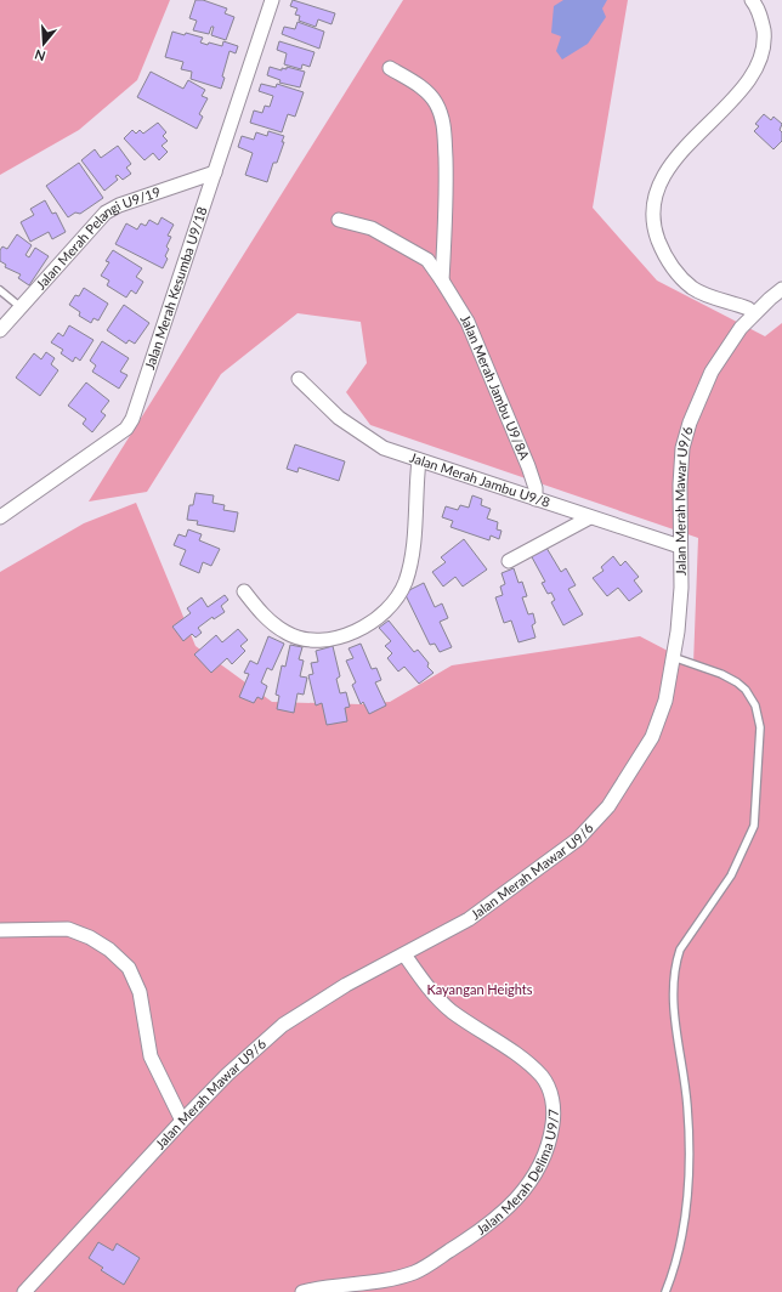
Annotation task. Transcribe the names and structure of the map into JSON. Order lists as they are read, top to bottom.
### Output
{
  "streets": {
    "street": [
      "Jalan Merah Pelangi U9/19",
      "Jalan Merah Kesumba U9/18",
      "Jalan Merah Jambu U9/8A",
      "Jalan Merah Jambu U9/8",
      "Jalan Merah Mawar U9/6",
      "Jalan Merah Delima U9/7"
    ]
  },
  "crossings": [
    ["Jalan Merah Pelangi U9/19", "Jalan Merah Kesumba U9/18"],
    ["Jalan Merah Jambu U9/8A", "Jalan Merah Jambu U9/8"],
    ["Jalan Merah Jambu U9/8", "Jalan Merah Mawar U9/6"],
    ["Jalan Merah Mawar U9/6", "Jalan Merah Delima U9/7"]
  ],
  "parks": ["Kayangan Heights"],
  "north": "bottom"
}
